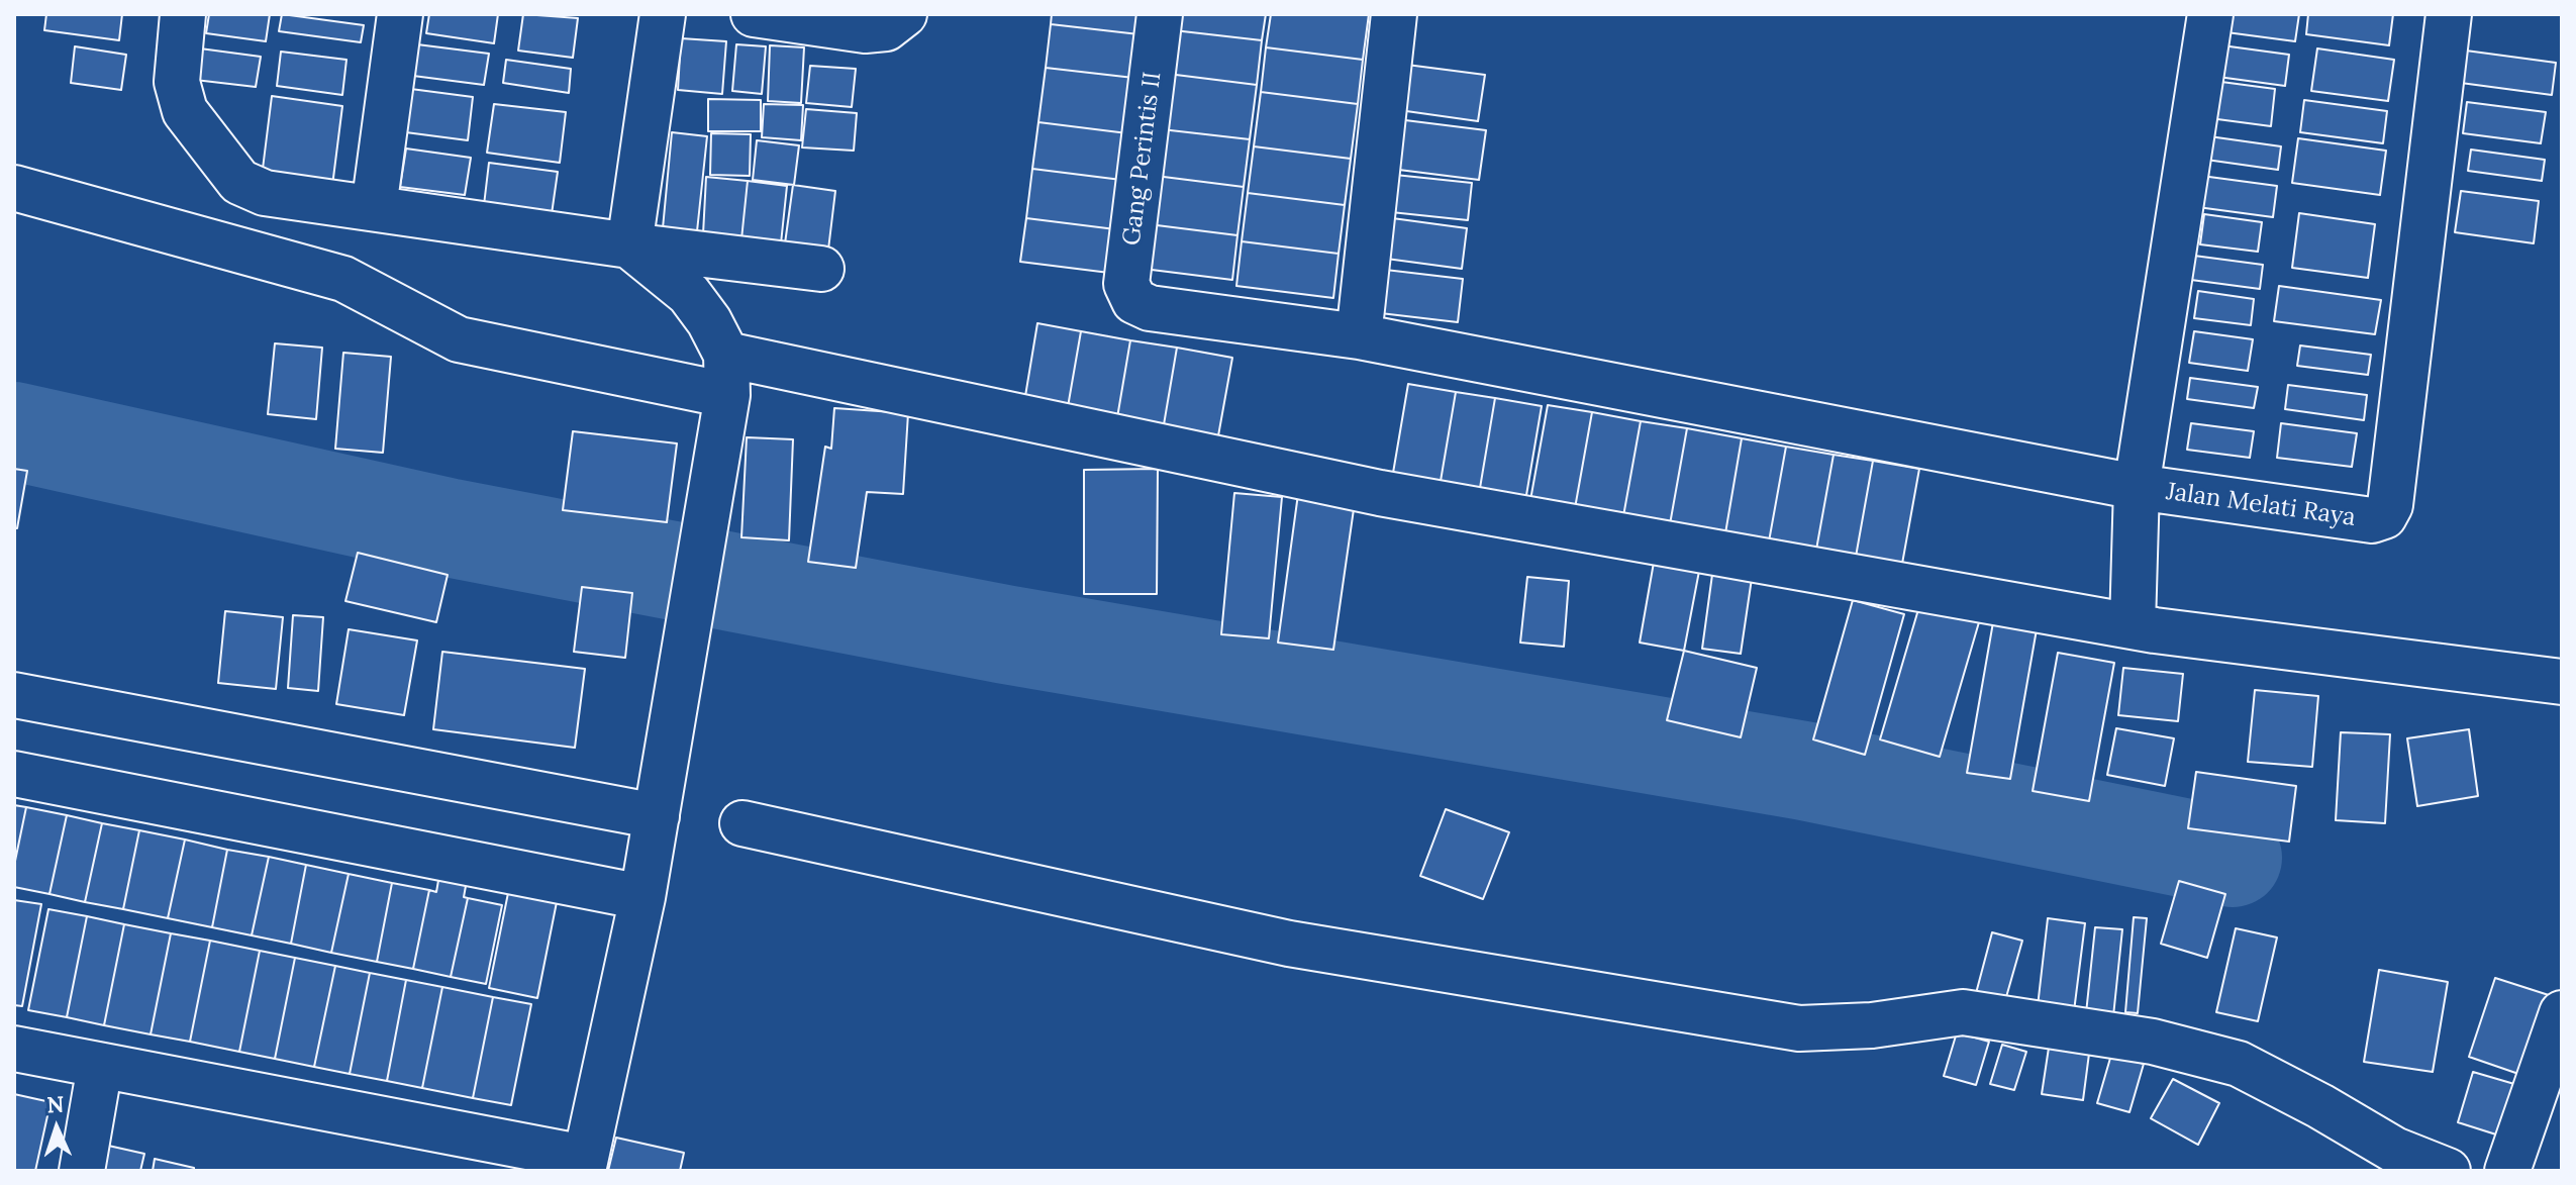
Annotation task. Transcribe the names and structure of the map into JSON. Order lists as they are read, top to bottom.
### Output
{
  "streets": {
    "street": ["Gang Perintis II", "Jalan Melati Raya"]
  },
  "crossings": [
    ["Gang Perintis II", "Jalan Melati Raya"]
  ],
  "north": "top"
}
